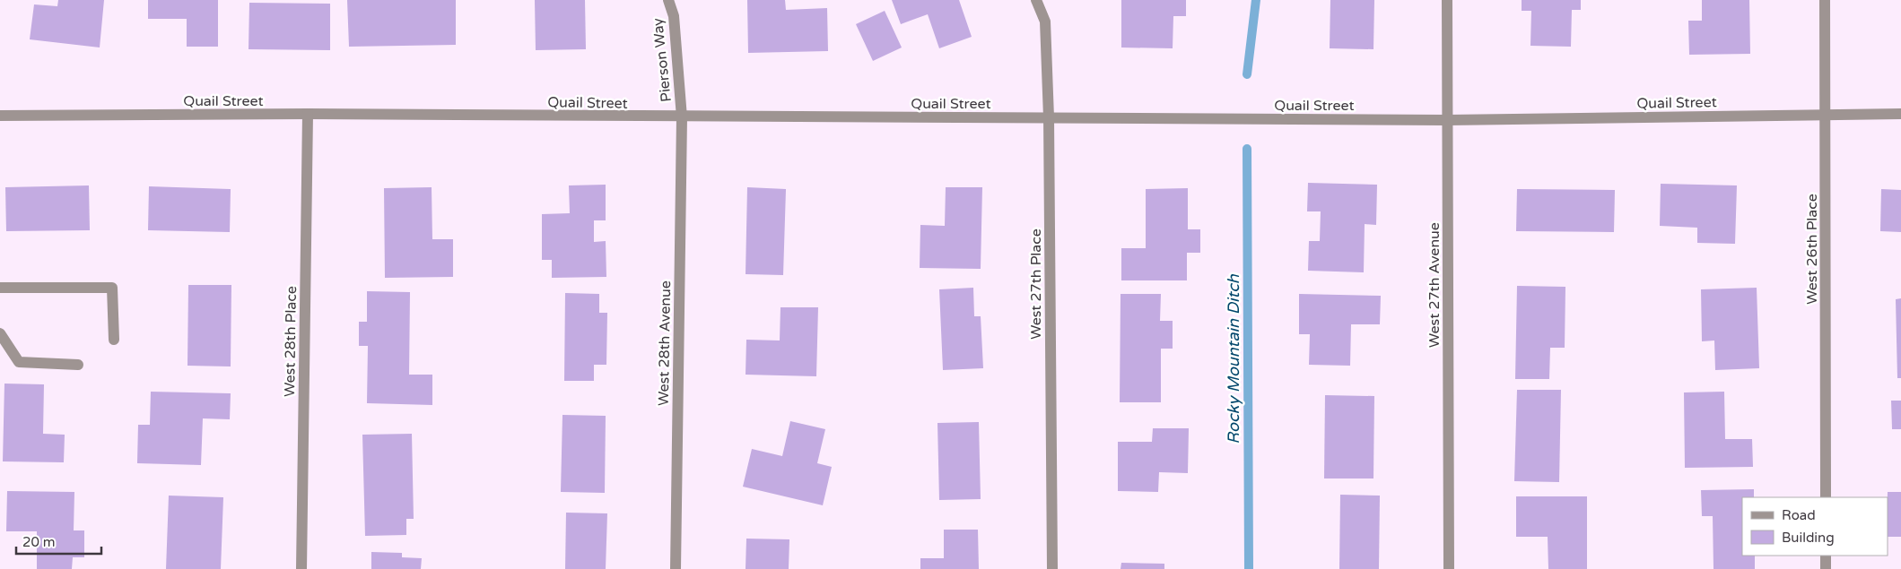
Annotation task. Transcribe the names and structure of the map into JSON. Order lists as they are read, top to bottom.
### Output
{
  "streets": {
    "street": [
      "Pierson Way",
      "Quail Street",
      "West 26th Place",
      "West 27th Place",
      "West 27th Avenue",
      "West 28th Place",
      "West 28th Avenue"
    ]
  },
  "crossings": [
    ["Pierson Way", "Quail Street"],
    ["Pierson Way", "West 28th Avenue"],
    ["Quail Street", "West 26th Place"],
    ["Quail Street", "West 27th Place"],
    ["Quail Street", "West 27th Avenue"],
    ["Quail Street", "West 28th Place"],
    ["Quail Street", "West 28th Avenue"]
  ],
  "water": ["Rocky Mountain Ditch"],
  "legend": ["Road", "Building"],
  "scale_bar": "20 m"
}
